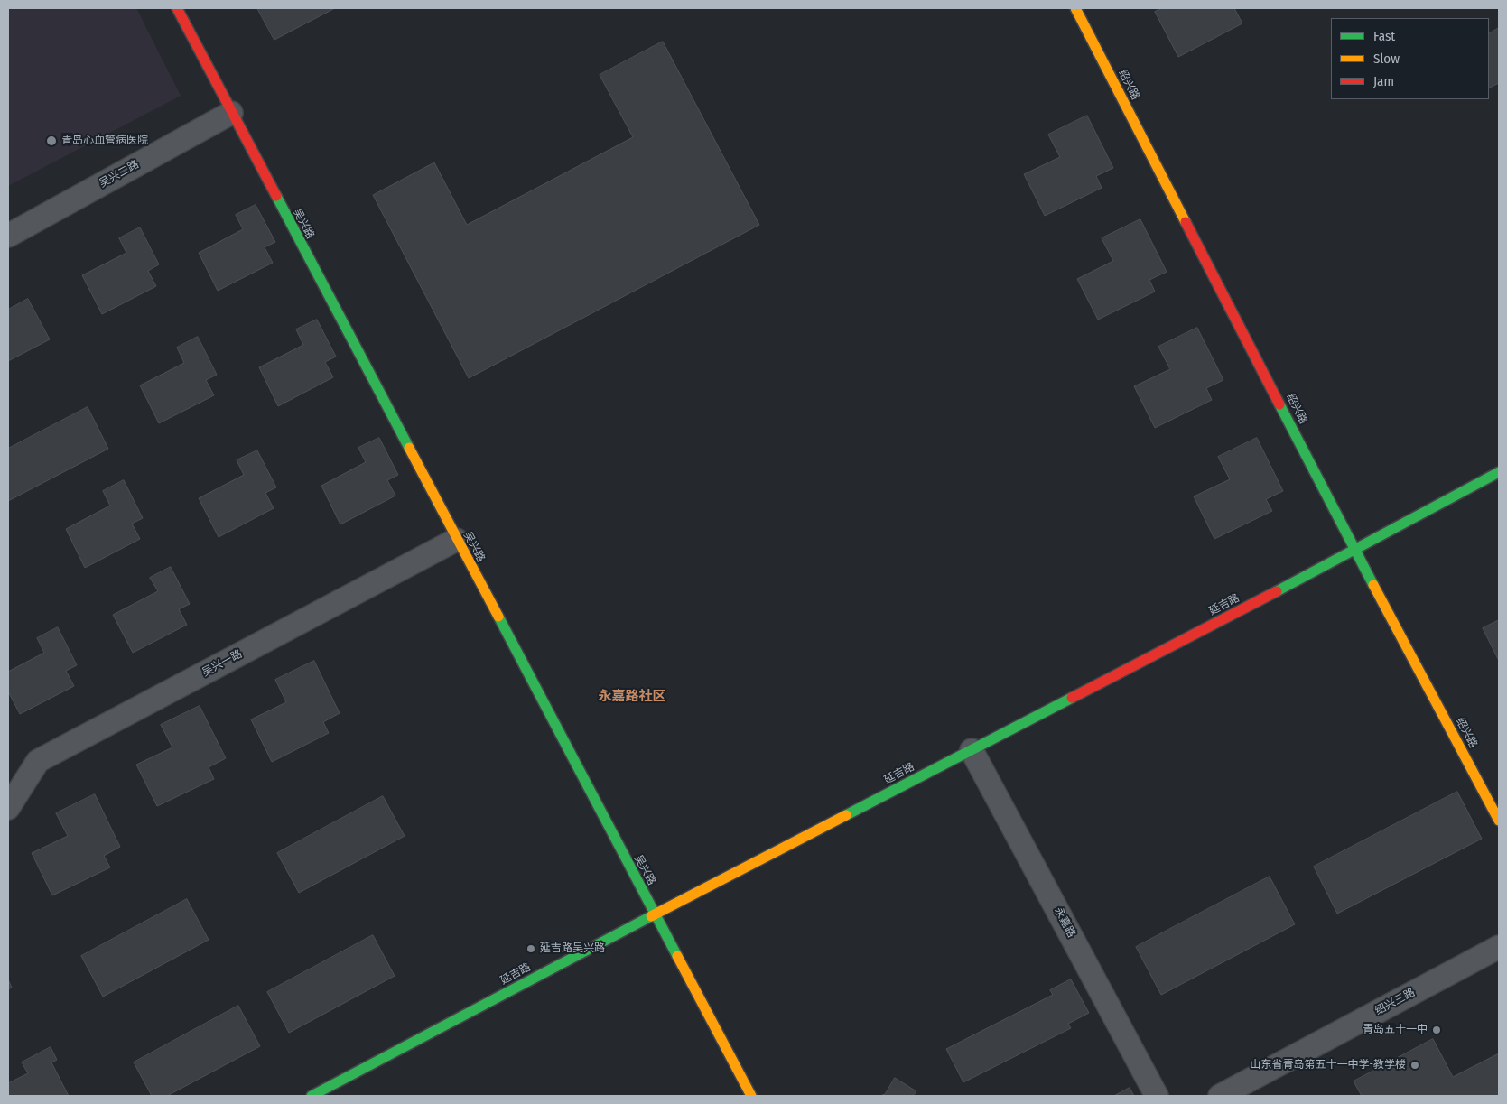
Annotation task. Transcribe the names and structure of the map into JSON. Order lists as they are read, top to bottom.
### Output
{
  "streets": {
    "street": [
      "绍兴路",
      "吴兴二路",
      "吴兴路",
      "延吉路",
      "吴兴一路",
      "永嘉路",
      "绍兴三路"
    ]
  },
  "crossings": [
    ["绍兴路", "延吉路"],
    ["吴兴二路", "吴兴路"],
    ["吴兴路", "延吉路"],
    ["吴兴路", "吴兴一路"],
    ["延吉路", "永嘉路"]
  ],
  "districts": ["永嘉路社区"],
  "places": [
    "青岛心血管病医院",
    "延吉路吴兴路",
    "青岛五十一中",
    "山东省青岛第五十一中学-教学楼"
  ],
  "legend": ["Fast", "Slow", "Jam"]
}
